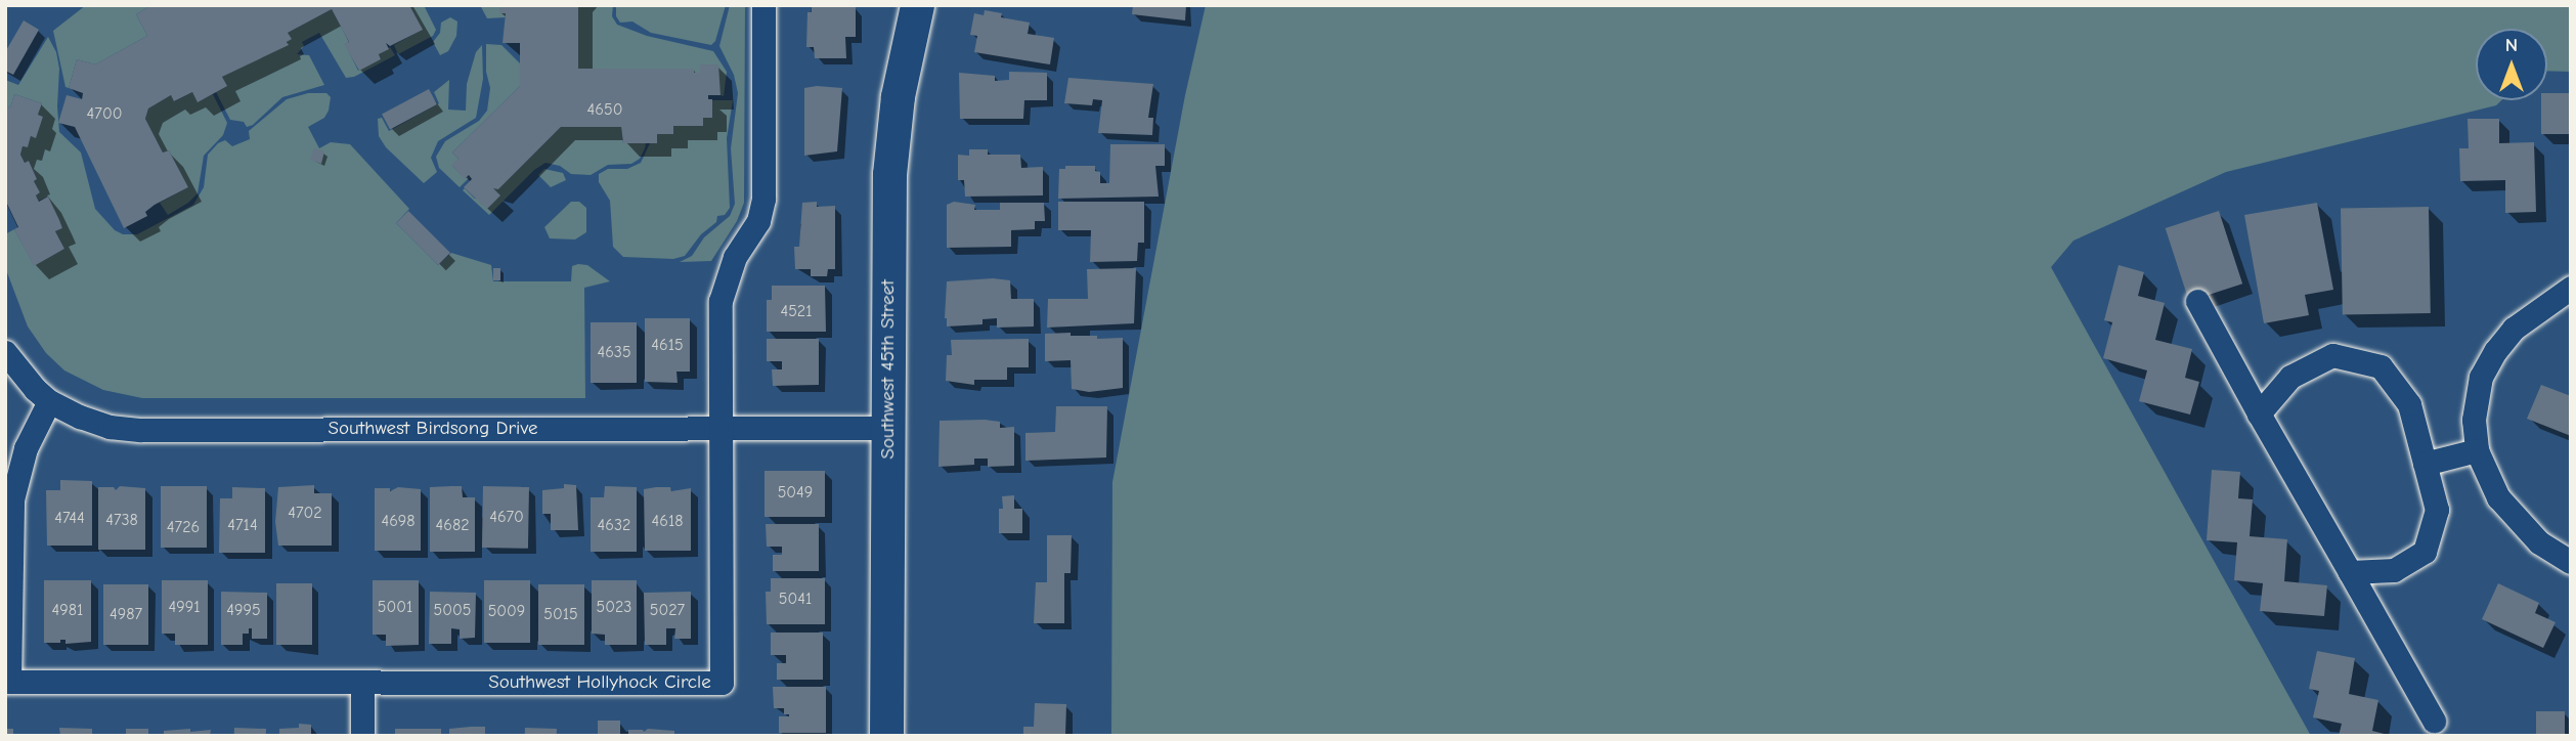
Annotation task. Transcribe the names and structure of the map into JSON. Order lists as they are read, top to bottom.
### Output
{
  "streets": {
    "street": ["Southwest 45th Street", "Southwest Birdsong Drive", "Southwest Hollyhock Circle"]
  },
  "crossings": [
    ["Southwest 45th Street", "Southwest Birdsong Drive"],
    ["Southwest Birdsong Drive", "Southwest Hollyhock Circle"]
  ],
  "house_numbers": [
    "4650",
    "4700",
    "4521",
    "4615",
    "4635",
    "5049",
    "4702",
    "4670",
    "4744",
    "4738",
    "4698",
    "4618",
    "4714",
    "4682",
    "4632",
    "4726",
    "5041",
    "4991",
    "5001",
    "5023",
    "4981",
    "4995",
    "5005",
    "5027",
    "5009",
    "4987",
    "5015"
  ],
  "north": "top"
}
